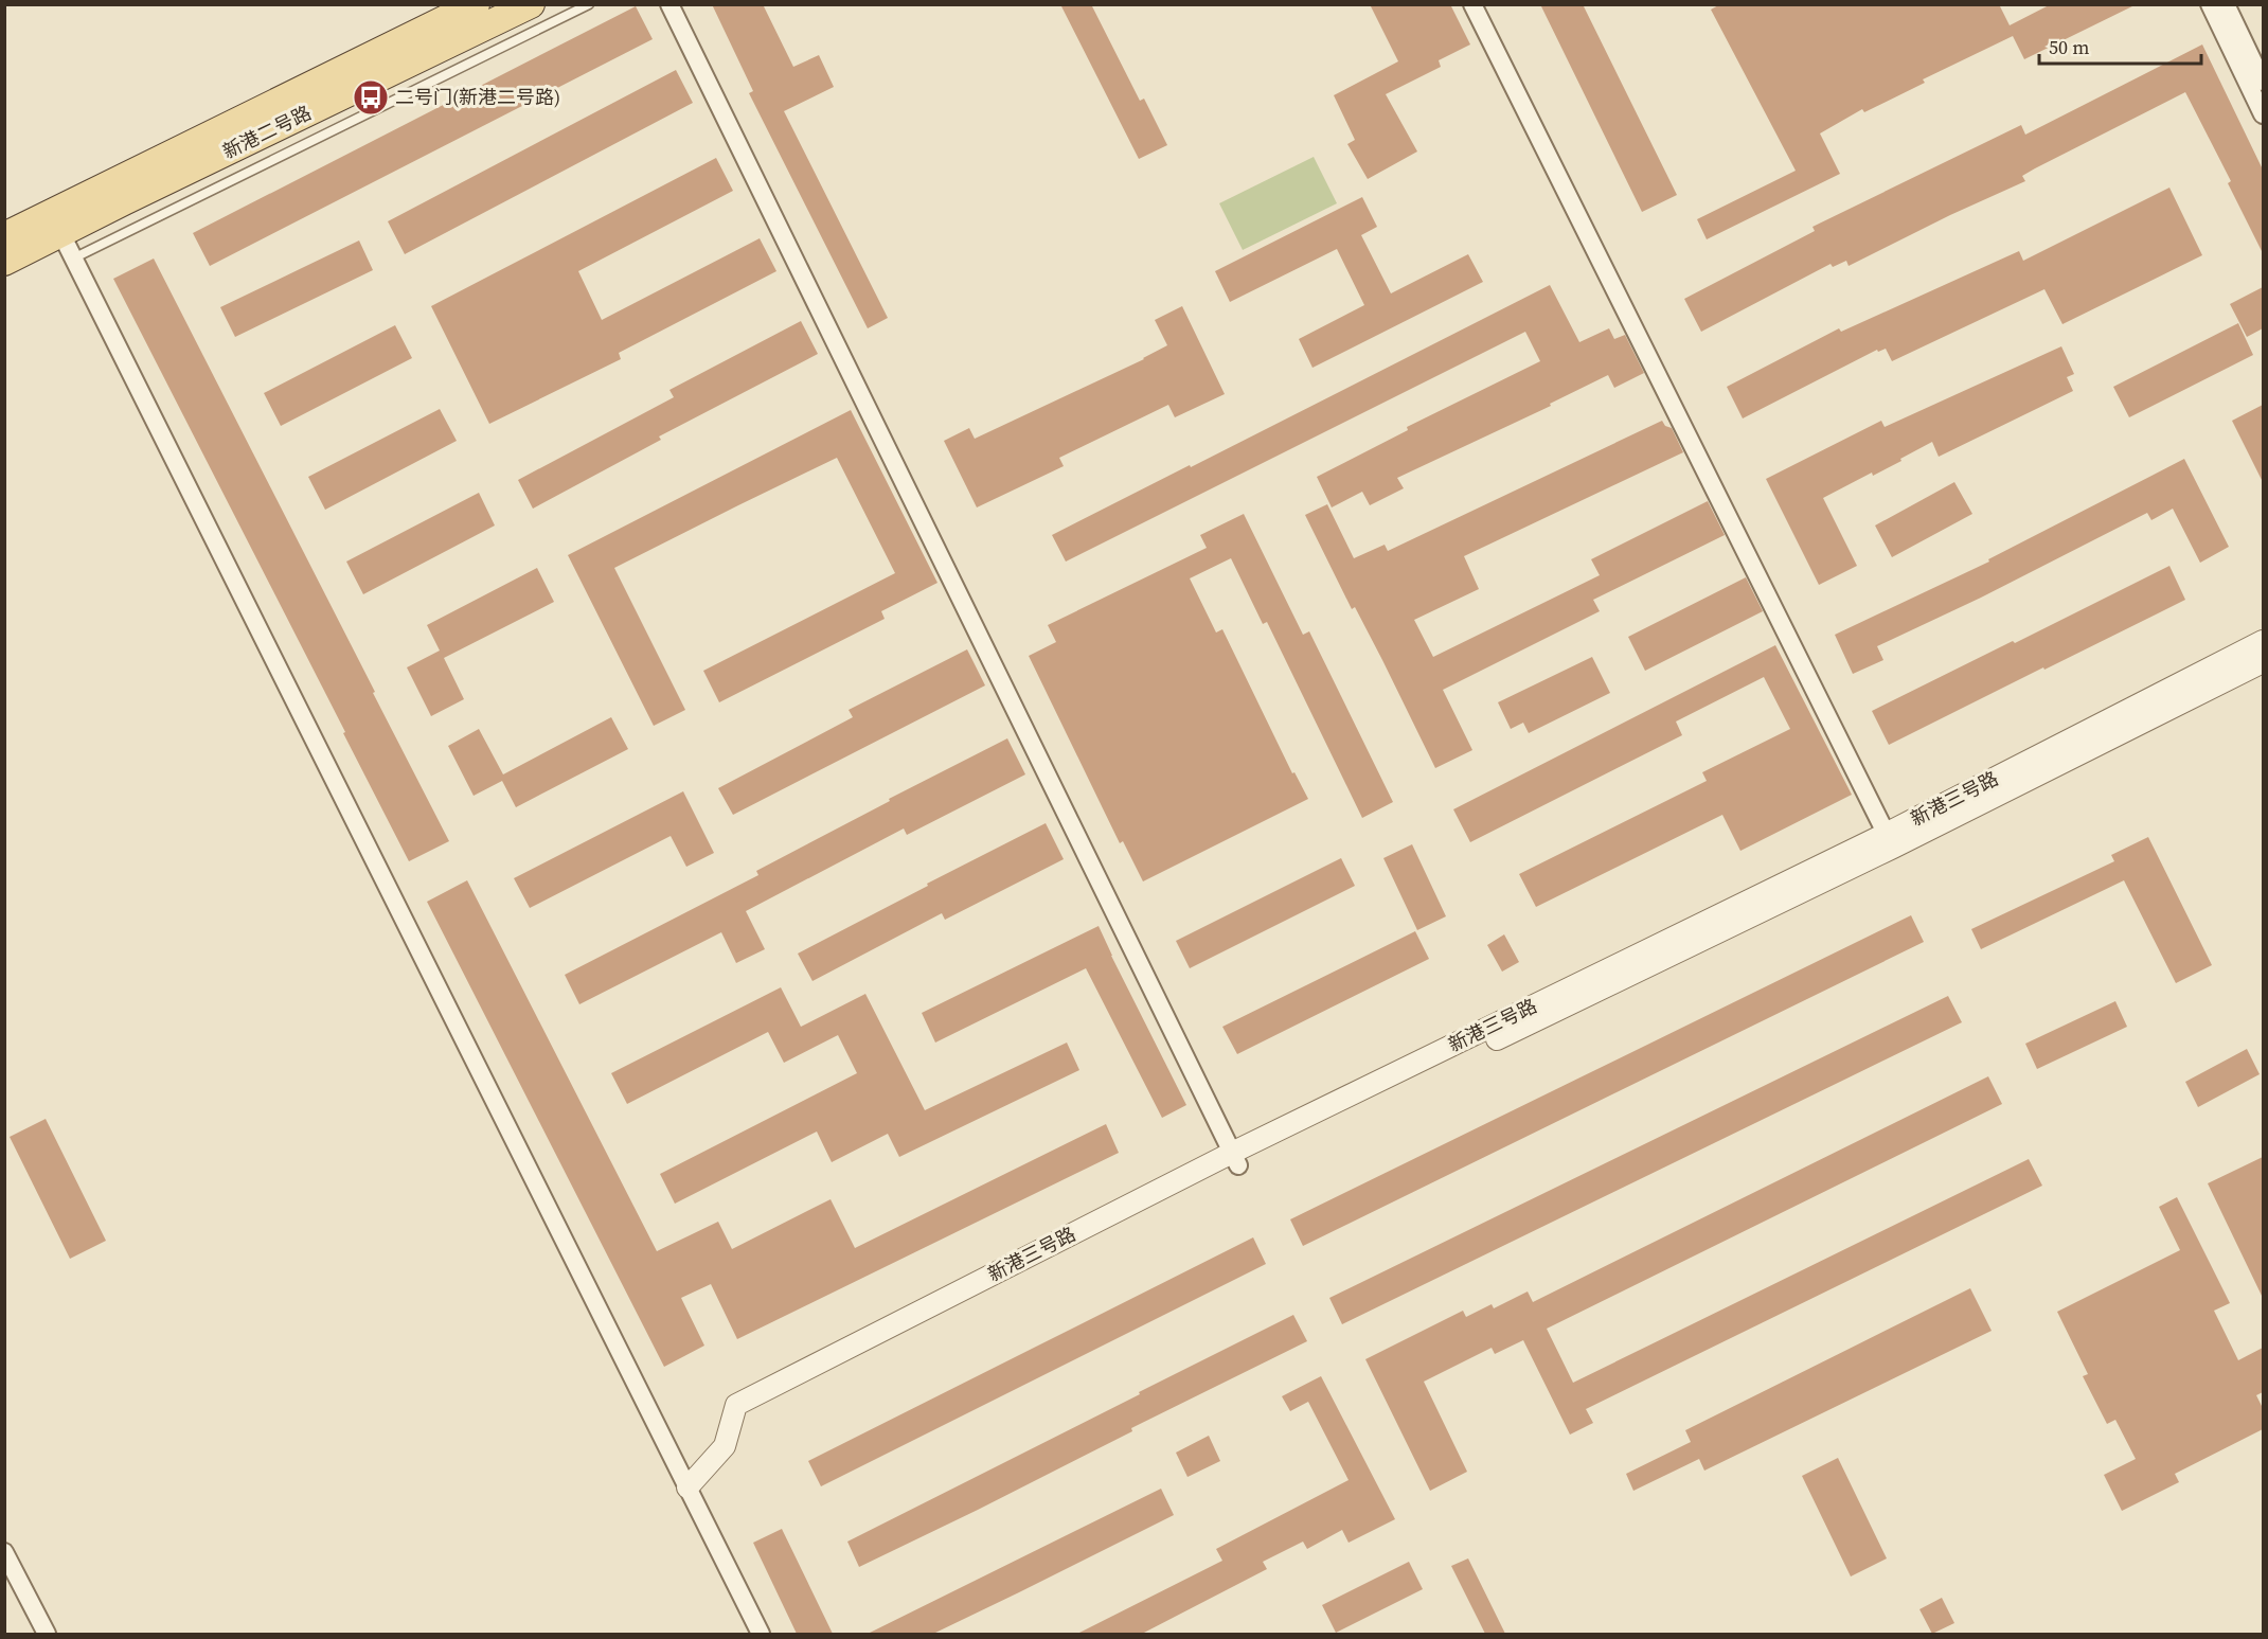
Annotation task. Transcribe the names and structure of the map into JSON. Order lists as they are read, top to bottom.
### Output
{
  "streets": {
    "main road": ["新港二号路"],
    "street": ["新港三号路"]
  },
  "places": {
    "bus stop": ["二号门(新港二号路)"]
  },
  "scale_bar": "50 m"
}
